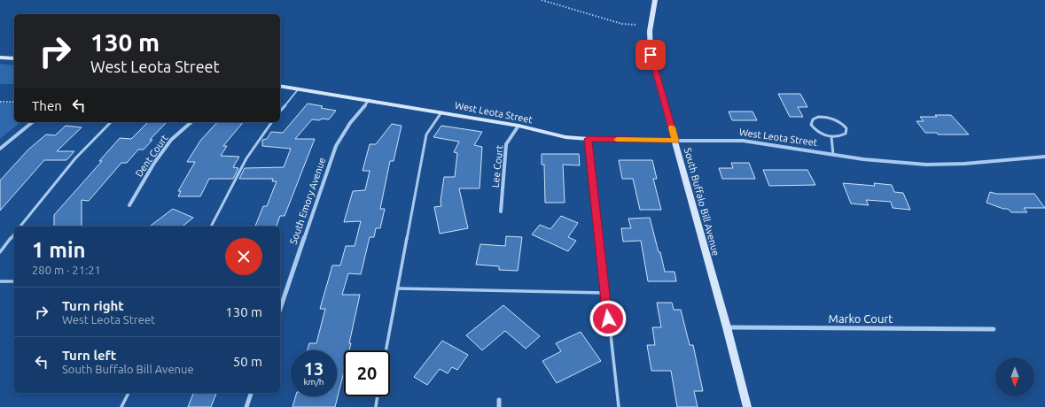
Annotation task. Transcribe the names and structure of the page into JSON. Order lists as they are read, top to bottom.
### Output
{
  "streets": {
    "main road": ["West Leota Street", "South Buffalo Bill Avenue"],
    "street": [
      "Dent Court",
      "Lee Court",
      "South Emory Avenue",
      "Marko Court"
    ]
  },
  "crossings": [
    ["West Leota Street", "Lee Court"],
    ["West Leota Street", "South Emory Avenue"],
    ["West Leota Street", "South Buffalo Bill Avenue"],
    ["South Buffalo Bill Avenue", "Marko Court"]
  ],
  "north": "bottom",
  "page": {
    "turn": ["130 m", "West Leota Street"],
    "then": "Then",
    "heading": ["1 min", "280 m · 21:21"],
    "list": [
      {
        "name": "Turn right",
        "note": "West Leota Street",
        "value": "130 m"
      },
      {
        "name": "Turn left",
        "note": "South Buffalo Bill Avenue",
        "value": "50 m"
      }
    ],
    "speed": "13 km/h",
    "limit": "20"
  }
}
